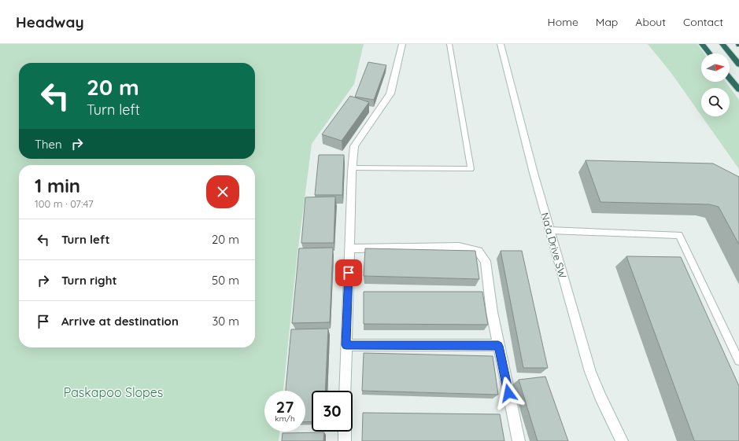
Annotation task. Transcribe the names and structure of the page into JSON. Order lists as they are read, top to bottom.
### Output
{
  "streets": {
    "street": ["Na'a Drive SW"]
  },
  "parks": ["Paskapoo Slopes"],
  "north": "right",
  "page": {
    "header": "Headway",
    "nav": [
      "Home",
      "Map",
      "About",
      "Contact"
    ],
    "turn": ["20 m", "Turn left"],
    "then": "Then",
    "heading": ["1 min", "100 m · 07:47"],
    "list": [
      {
        "name": "Turn left",
        "value": "20 m"
      },
      {
        "name": "Turn right",
        "value": "50 m"
      },
      {
        "name": "Arrive at destination",
        "value": "30 m"
      }
    ],
    "speed": "27 km/h",
    "limit": "30"
  }
}
